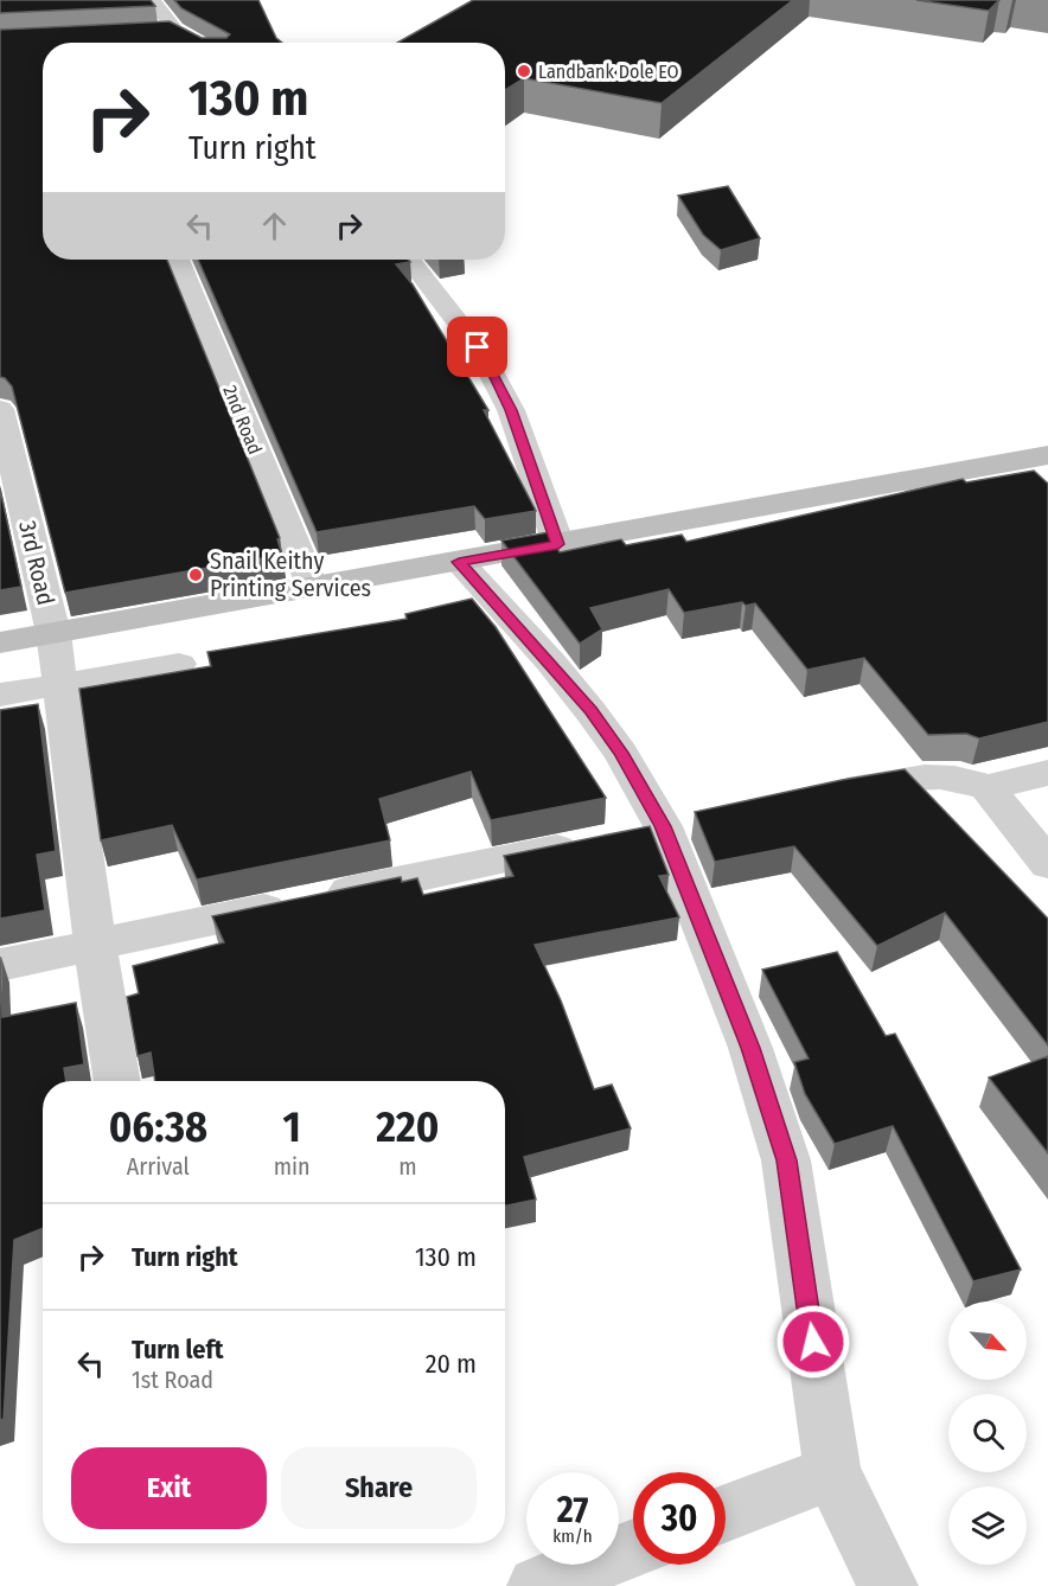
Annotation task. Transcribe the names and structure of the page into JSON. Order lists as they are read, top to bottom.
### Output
{
  "streets": {
    "street": ["2nd Road", "3rd Road"]
  },
  "places": ["Landbank Dole EO", "Snail Keithy Printing Services"],
  "north": "bottom right",
  "page": {
    "turn": ["130 m", "Turn right"],
    "eta": [
      "06:38",
      "Arrival",
      "1",
      "min",
      "220",
      "m"
    ],
    "list": [
      {
        "name": "Turn right",
        "value": "130 m"
      },
      {
        "name": "Turn left",
        "note": "1st Road",
        "value": "20 m"
      }
    ],
    "buttons": ["Exit", "Share"],
    "speed": "27 km/h",
    "limit": "30"
  }
}
